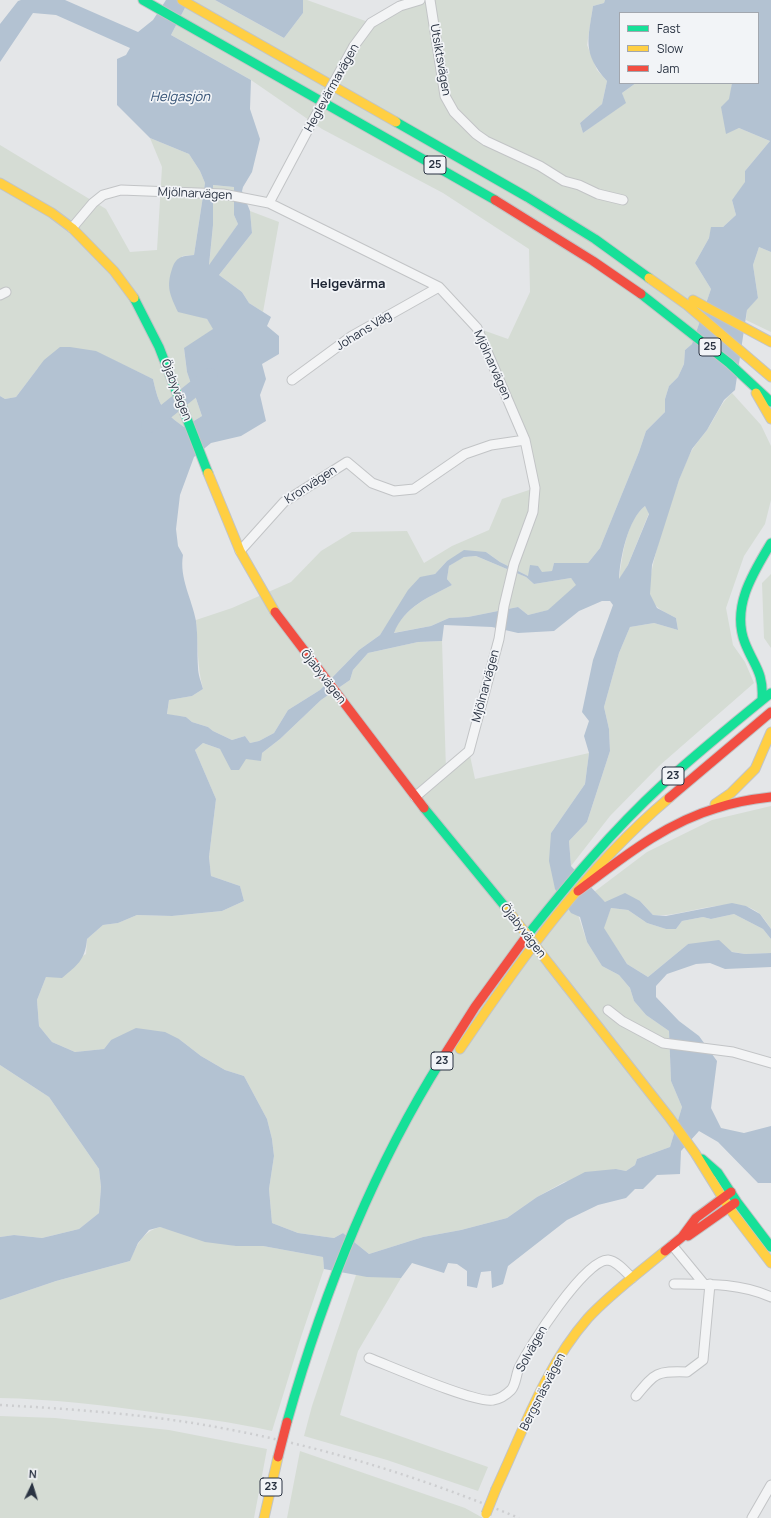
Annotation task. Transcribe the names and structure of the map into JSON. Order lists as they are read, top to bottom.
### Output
{
  "streets": {
    "main road": [
      "25",
      "Öjabyvägen",
      "23",
      "Bergsnäsvägen"
    ],
    "street": [
      "Utsiktsvägen",
      "Heglevärmavägen",
      "Mjölnarvägen",
      "Johans Väg",
      "Kronvägen",
      "Solvägen"
    ]
  },
  "crossings": [
    ["Heglevärmavägen", "Mjölnarvägen"],
    ["Mjölnarvägen", "Johans Väg"],
    ["Mjölnarvägen", "Öjabyvägen"],
    ["Mjölnarvägen", "Kronvägen"],
    ["Öjabyvägen", "Kronvägen"],
    ["Öjabyvägen", "Bergsnäsvägen"],
    ["Solvägen", "Bergsnäsvägen"]
  ],
  "districts": ["Helgevärma"],
  "water": ["Helgasjön"],
  "legend": ["Fast", "Slow", "Jam"],
  "north": "top"
}
